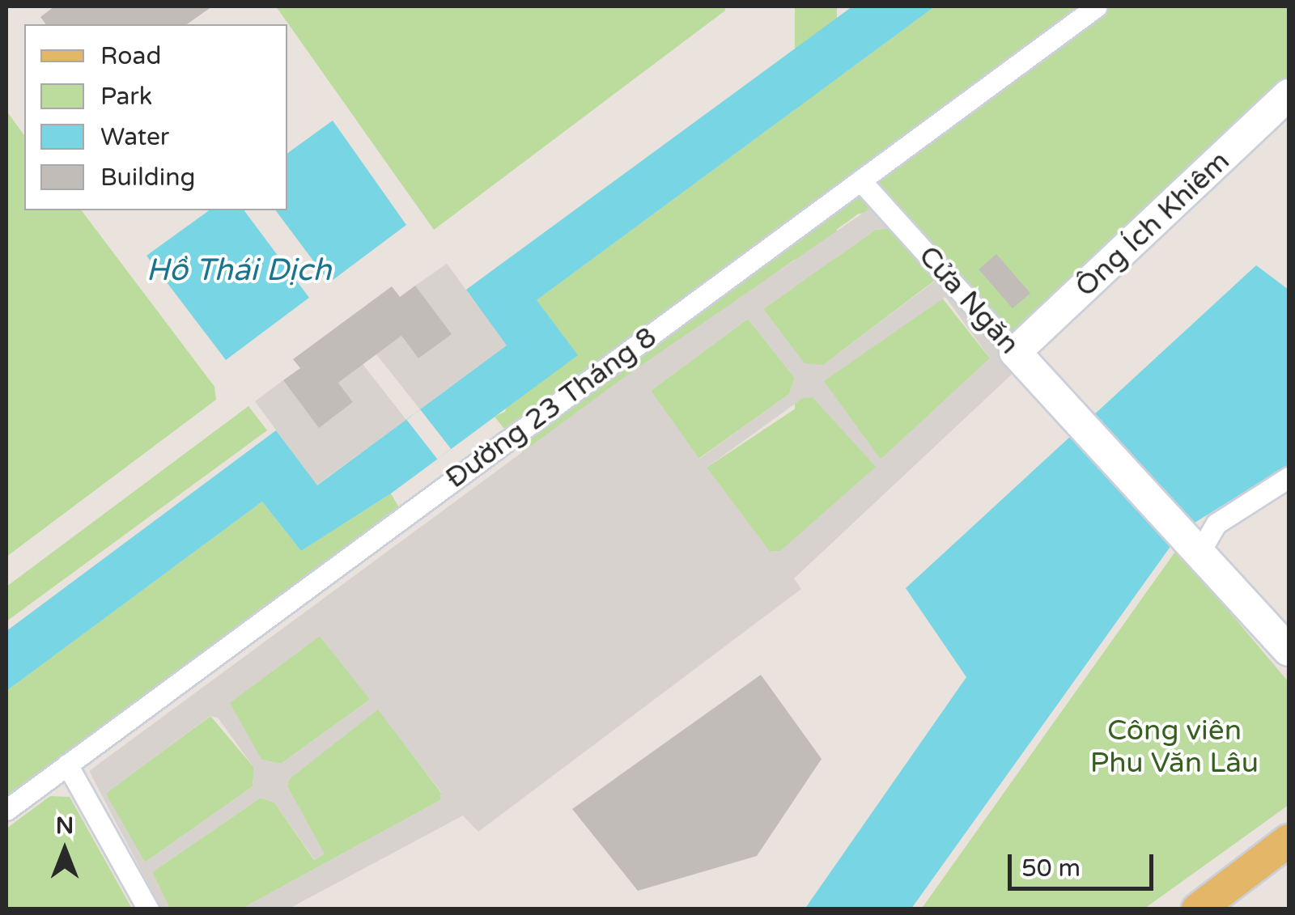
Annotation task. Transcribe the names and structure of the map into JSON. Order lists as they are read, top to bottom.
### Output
{
  "streets": {
    "street": ["Ông Ích Khiêm", "Cửa Ngăn", "Đường 23 Tháng 8"]
  },
  "crossings": [
    ["Ông Ích Khiêm", "Cửa Ngăn"],
    ["Cửa Ngăn", "Đường 23 Tháng 8"]
  ],
  "water": ["Hồ Thái Dịch"],
  "parks": ["Công viên Phu Văn Lâu"],
  "legend": [
    "Road",
    "Park",
    "Water",
    "Building"
  ],
  "scale_bar": "50 m",
  "north": "top"
}
